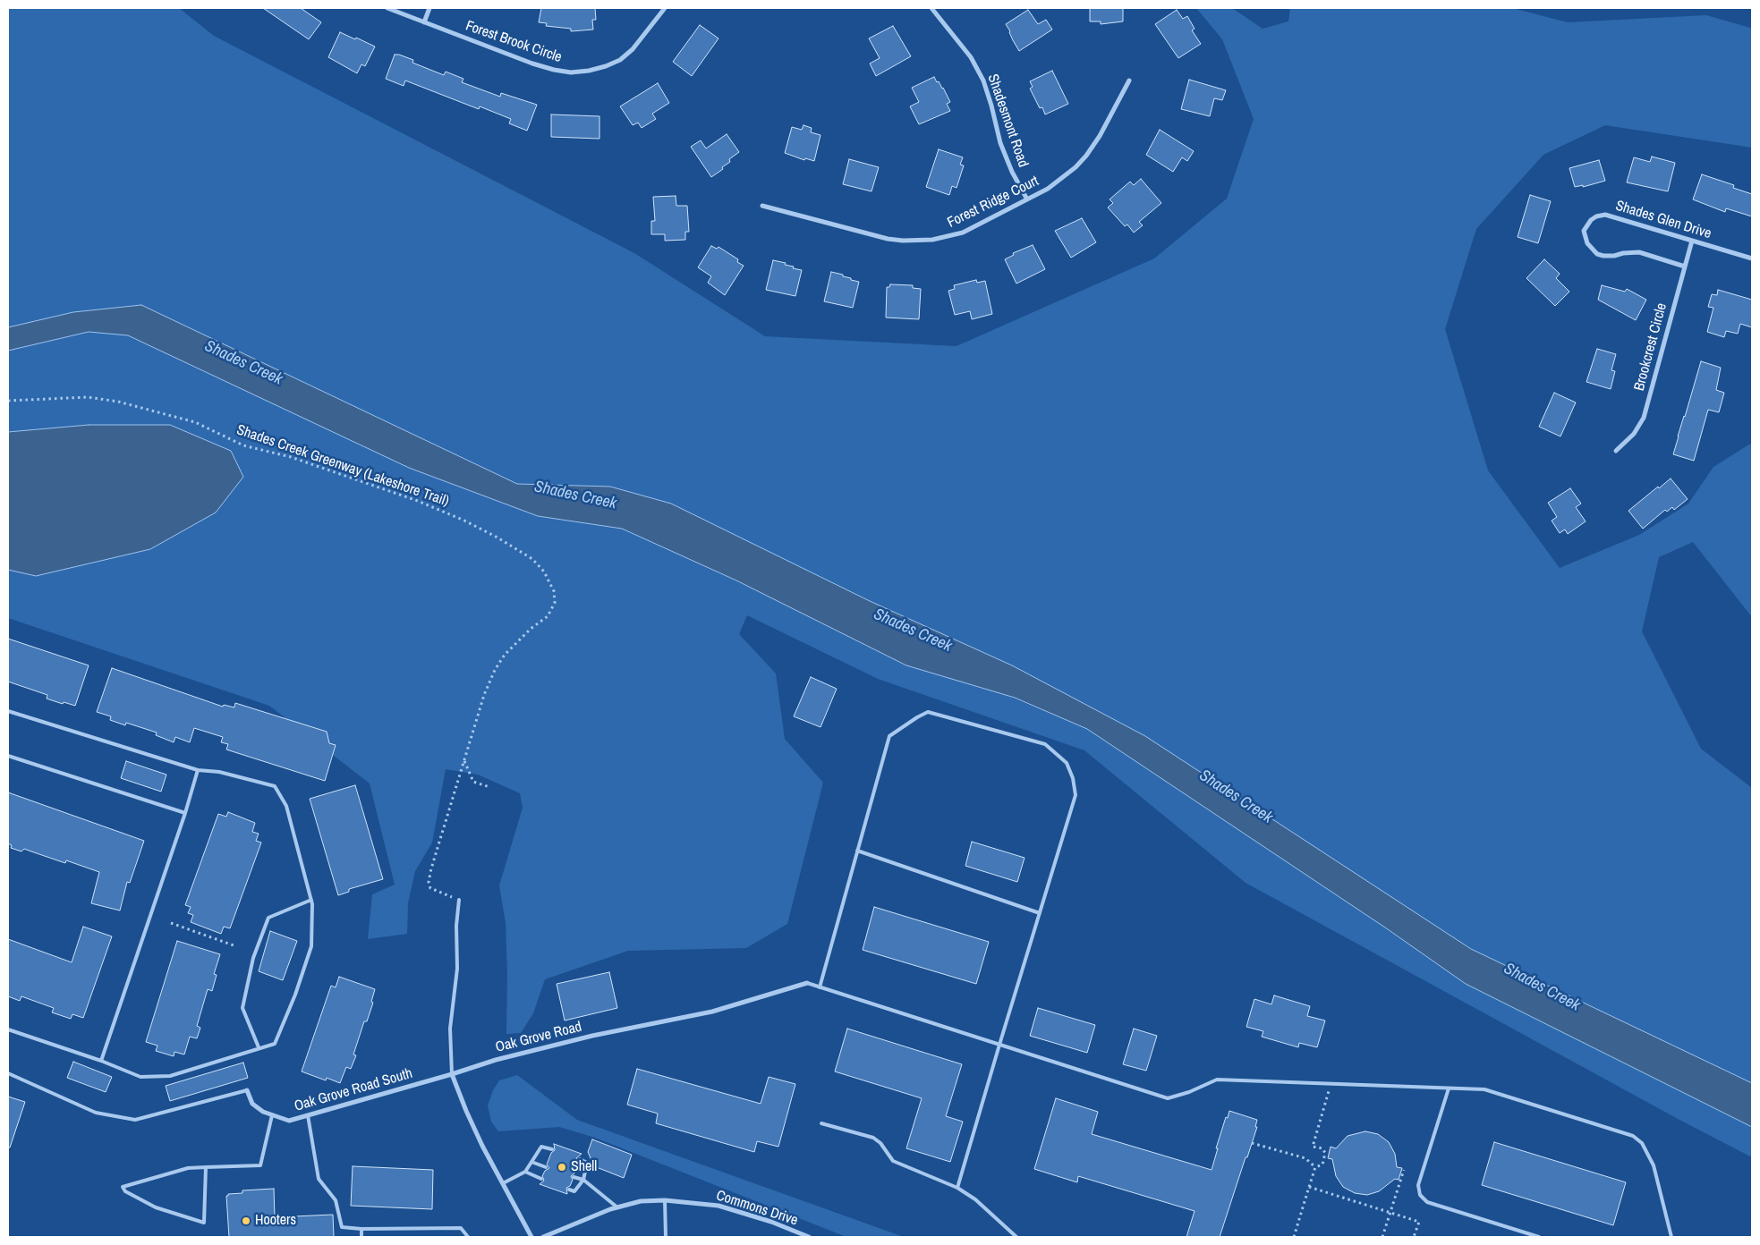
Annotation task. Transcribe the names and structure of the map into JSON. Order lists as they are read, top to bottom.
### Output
{
  "streets": {
    "street": [
      "Forest Brook Circle",
      "Shadesmont Road",
      "Forest Ridge Court",
      "Shades Glen Drive",
      "Brookcrest Circle",
      "Oak Grove Road",
      "Oak Grove Road South",
      "Commons Drive"
    ],
    "path": ["Shades Creek Greenway (Lakeshore Trail)"]
  },
  "crossings": [
    ["Shadesmont Road", "Forest Ridge Court"],
    ["Shades Glen Drive", "Brookcrest Circle"],
    ["Oak Grove Road", "Oak Grove Road South"]
  ],
  "water": ["Shades Creek"],
  "places": ["Shell", "Hooters"]
}
